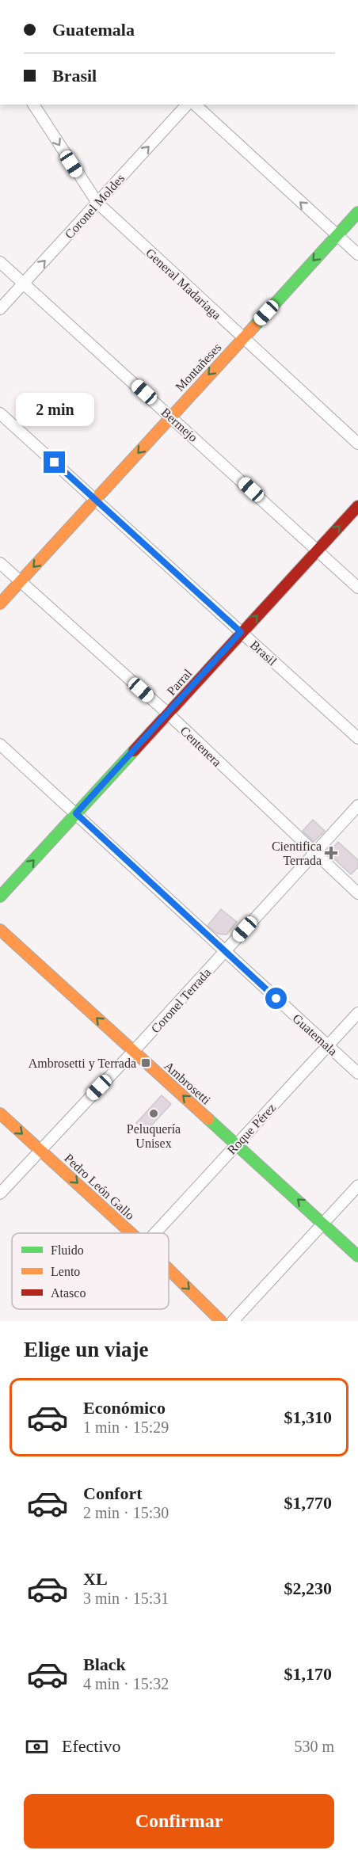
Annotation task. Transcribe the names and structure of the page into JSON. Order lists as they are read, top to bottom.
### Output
{
  "streets": {
    "street": [
      "Coronel Moldes",
      "General Madariaga",
      "Montañeses",
      "Bermejo",
      "Brasil",
      "Parral",
      "Centenera",
      "Coronel Terrada",
      "Guatemala",
      "Ambrosetti",
      "Roque Pérez",
      "Pedro León Gallo"
    ]
  },
  "crossings": [
    ["Coronel Moldes", "General Madariaga"],
    ["Coronel Moldes", "Bermejo"],
    ["General Madariaga", "Montañeses"],
    ["Montañeses", "Bermejo"],
    ["Montañeses", "Brasil"],
    ["Montañeses", "Centenera"],
    ["Bermejo", "Parral"],
    ["Brasil", "Parral"],
    ["Parral", "Centenera"],
    ["Parral", "Guatemala"],
    ["Centenera", "Coronel Terrada"],
    ["Coronel Terrada", "Guatemala"],
    ["Coronel Terrada", "Ambrosetti"],
    ["Coronel Terrada", "Pedro León Gallo"],
    ["Guatemala", "Roque Pérez"],
    ["Ambrosetti", "Roque Pérez"]
  ],
  "one_way": [
    "Coronel Moldes",
    "Montañeses",
    "Parral",
    "Ambrosetti",
    "Pedro León Gallo"
  ],
  "places": {
    "health": ["Cientifica Terrada"],
    "transit": ["Ambrosetti y Terrada"],
    "other": ["Peluquería Unisex"]
  },
  "legend": ["Fluido", "Lento", "Atasco"],
  "page": {
    "banner": ["Guatemala", "Brasil"],
    "bubble": "2 min",
    "heading": "Elige un viaje",
    "list": [
      {
        "name": "Económico",
        "note": "1 min · 15:29",
        "value": "$1,310"
      },
      {
        "name": "Confort",
        "note": "2 min · 15:30",
        "value": "$1,770"
      },
      {
        "name": "XL",
        "note": "3 min · 15:31",
        "value": "$2,230"
      },
      {
        "name": "Black",
        "note": "4 min · 15:32",
        "value": "$1,170"
      }
    ],
    "pay": ["Efectivo", "530 m"],
    "buttons": "Confirmar"
  }
}
